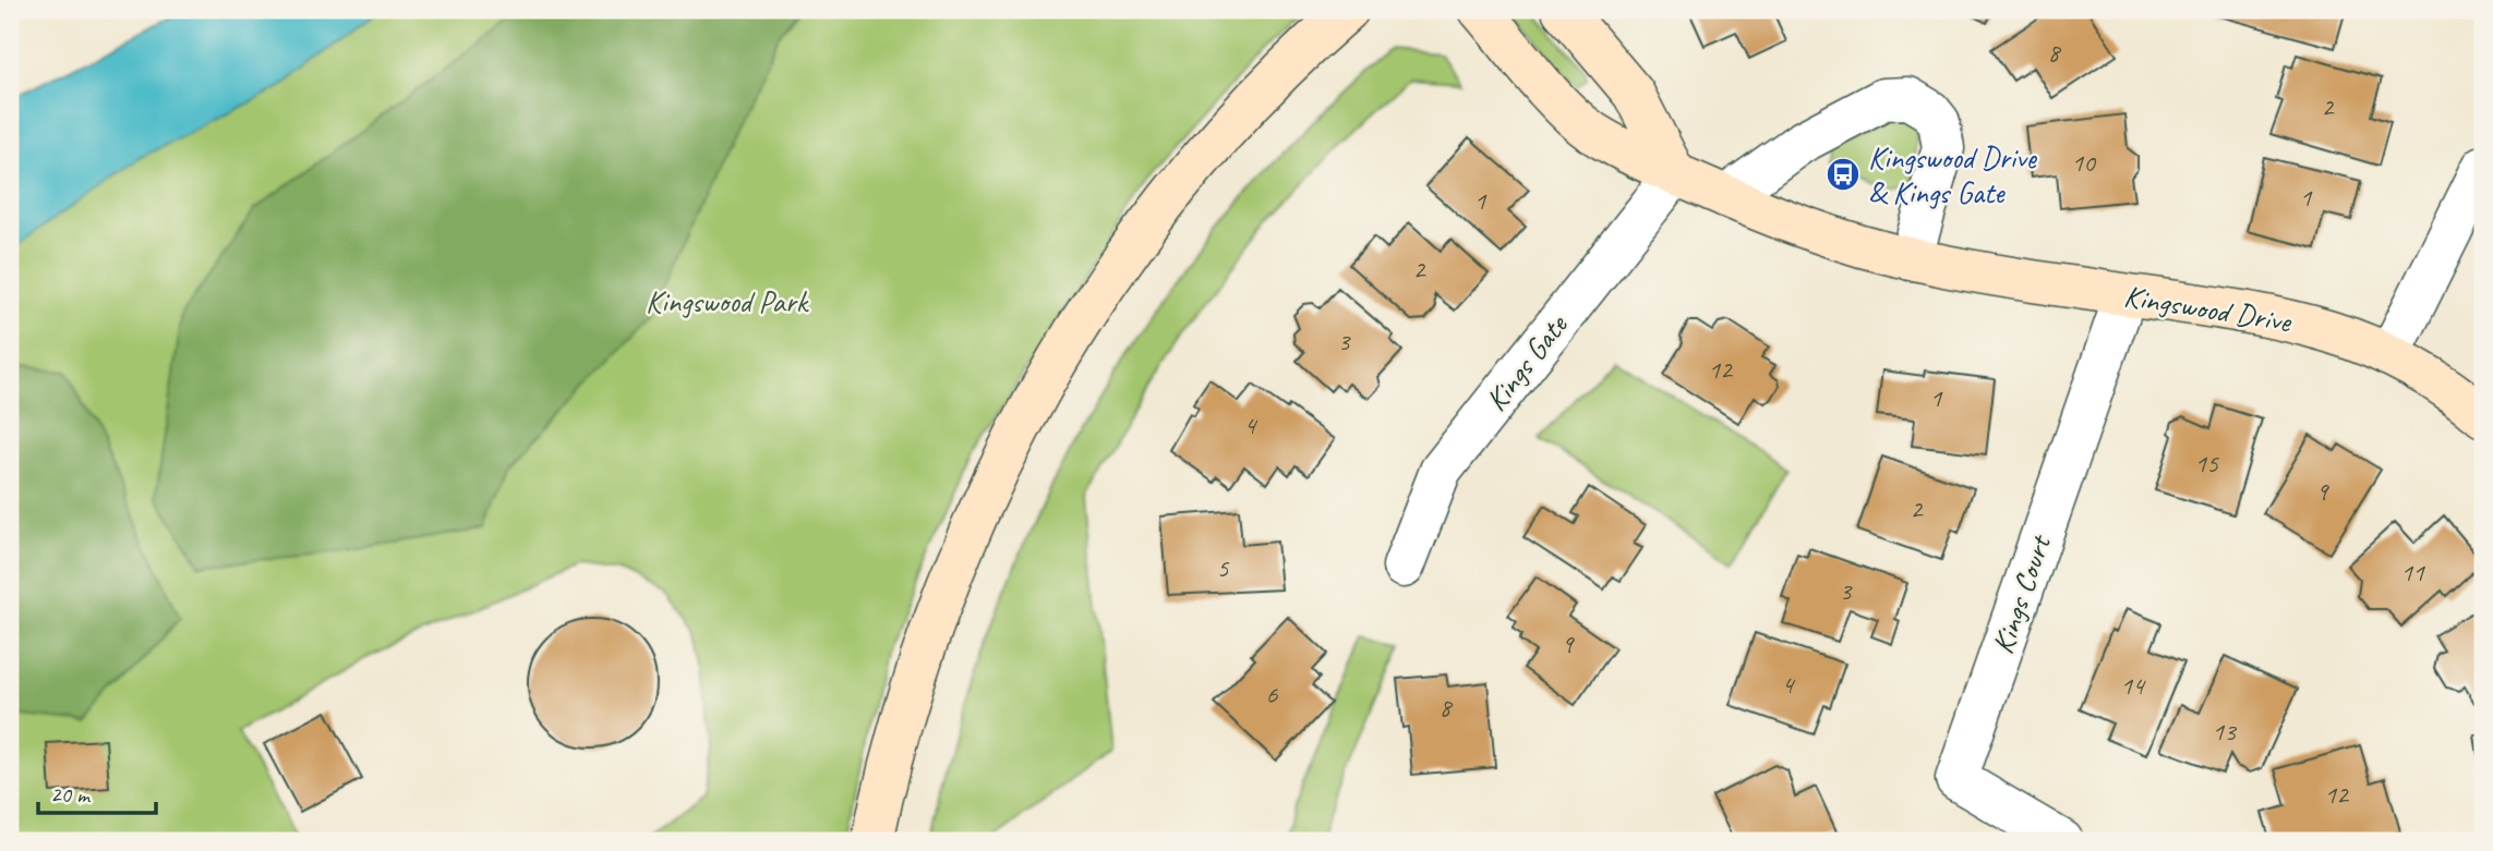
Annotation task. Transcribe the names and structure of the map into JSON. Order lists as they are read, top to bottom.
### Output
{
  "streets": {
    "street": ["Kingswood Drive", "Kings Gate", "Kings Court"]
  },
  "crossings": [
    ["Kingswood Drive", "Kings Gate"],
    ["Kingswood Drive", "Kings Court"]
  ],
  "parks": ["Kingswood Park"],
  "places": {
    "bus stop": ["Kingswood Drive & Kings Gate"]
  },
  "house_numbers": [
    "8",
    "2",
    "10",
    "1",
    "1",
    "2",
    "3",
    "12",
    "1",
    "4",
    "15",
    "9",
    "2",
    "5",
    "11",
    "3",
    "9",
    "4",
    "14",
    "6",
    "8",
    "13",
    "12"
  ],
  "scale_bar": "20 m"
}
